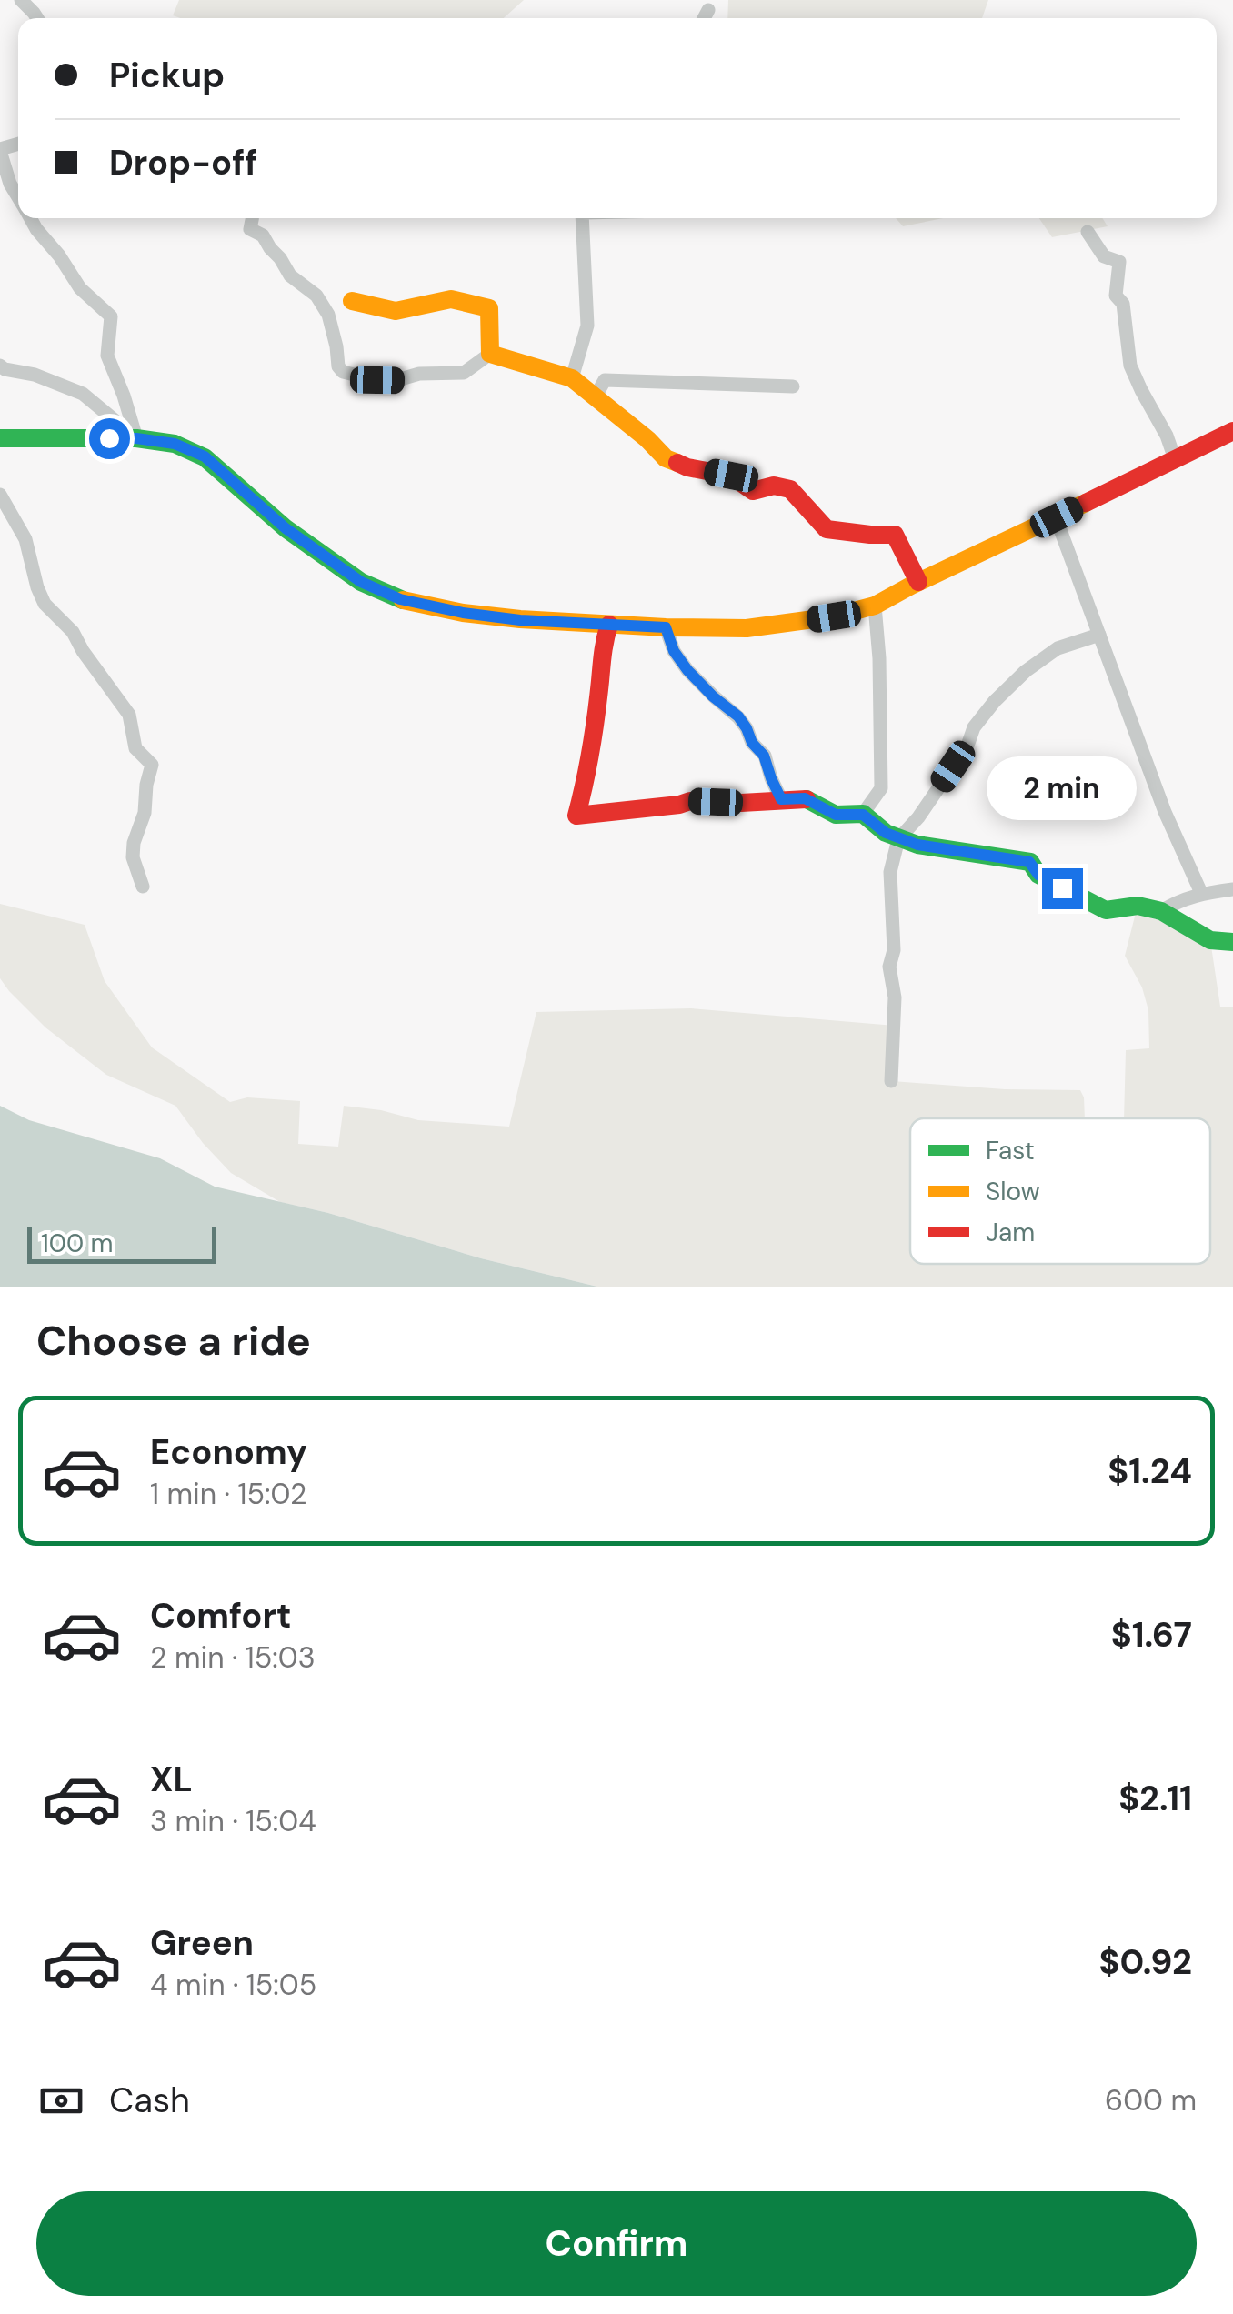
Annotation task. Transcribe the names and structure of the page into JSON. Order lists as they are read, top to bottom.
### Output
{
  "legend": ["Fast", "Slow", "Jam"],
  "scale_bar": "100 m",
  "page": {
    "banner": ["Pickup", "Drop-off"],
    "bubble": "2 min",
    "scale": "100 m",
    "heading": "Choose a ride",
    "list": [
      {
        "name": "Economy",
        "note": "1 min · 15:02",
        "value": "$1.24"
      },
      {
        "name": "Comfort",
        "note": "2 min · 15:03",
        "value": "$1.67"
      },
      {
        "name": "XL",
        "note": "3 min · 15:04",
        "value": "$2.11"
      },
      {
        "name": "Green",
        "note": "4 min · 15:05",
        "value": "$0.92"
      }
    ],
    "pay": ["Cash", "600 m"],
    "buttons": "Confirm"
  }
}
